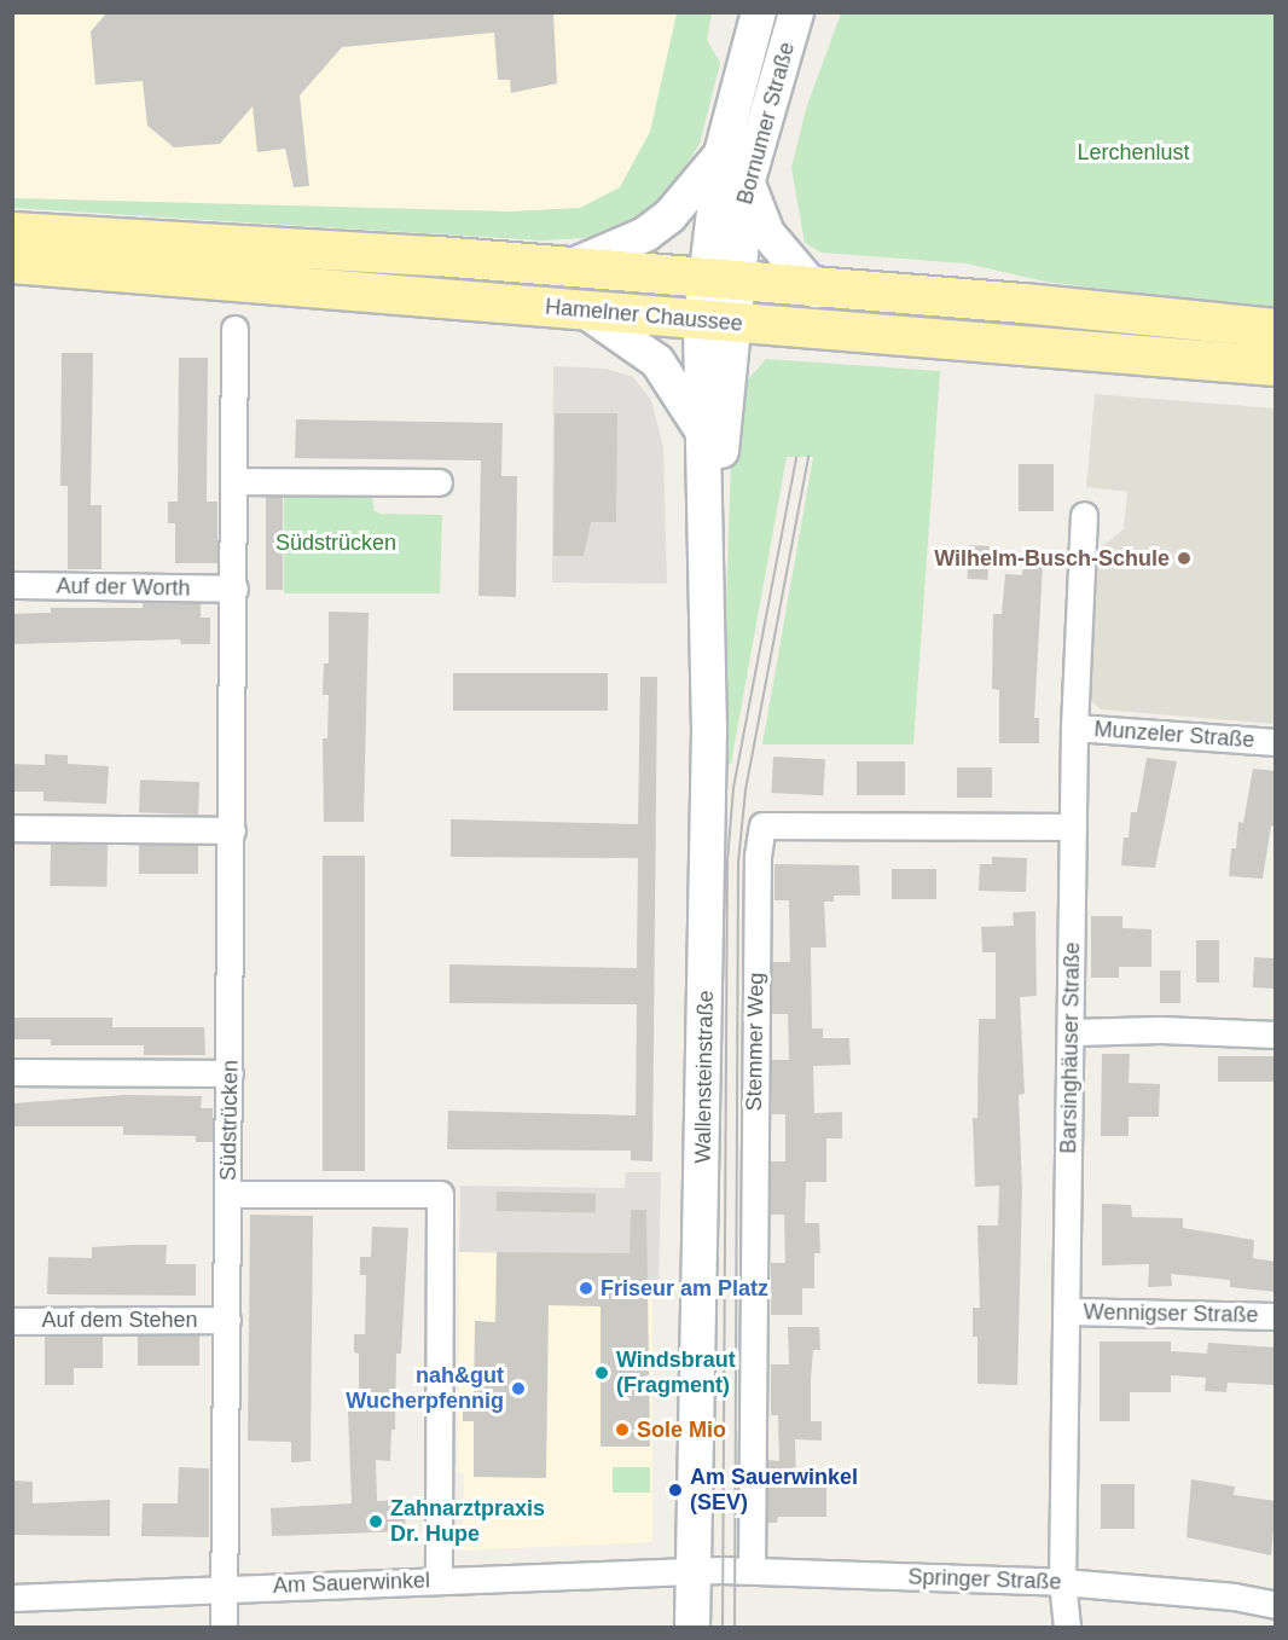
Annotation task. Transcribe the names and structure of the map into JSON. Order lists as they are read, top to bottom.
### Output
{
  "streets": {
    "main road": ["Hamelner Chaussee"],
    "street": [
      "Bornumer Straße",
      "Auf der Worth",
      "Munzeler Straße",
      "Stemmer Weg",
      "Barsinghäuser Straße",
      "Wallensteinstraße",
      "Südstrücken",
      "Wennigser Straße",
      "Auf dem Stehen",
      "Springer Straße",
      "Am Sauerwinkel"
    ]
  },
  "crossings": [
    ["Bornumer Straße", "Hamelner Chaussee"],
    ["Bornumer Straße", "Wallensteinstraße"],
    ["Hamelner Chaussee", "Wallensteinstraße"],
    ["Auf der Worth", "Südstrücken"],
    ["Munzeler Straße", "Barsinghäuser Straße"],
    ["Stemmer Weg", "Barsinghäuser Straße"],
    ["Stemmer Weg", "Springer Straße"],
    ["Barsinghäuser Straße", "Wennigser Straße"],
    ["Barsinghäuser Straße", "Springer Straße"],
    ["Wallensteinstraße", "Springer Straße"],
    ["Wallensteinstraße", "Am Sauerwinkel"],
    ["Südstrücken", "Auf dem Stehen"],
    ["Südstrücken", "Am Sauerwinkel"],
    ["Springer Straße", "Am Sauerwinkel"]
  ],
  "parks": ["Lerchenlust", "Südstrücken"],
  "places": [
    "Wilhelm-Busch-Schule",
    "Friseur am Platz",
    "Windsbraut (Fragment)",
    "nah&gut Wucherpfennig",
    "Sole Mio",
    "Am Sauerwinkel (SEV)",
    "Zahnarztpraxis Dr. Hupe"
  ]
}
